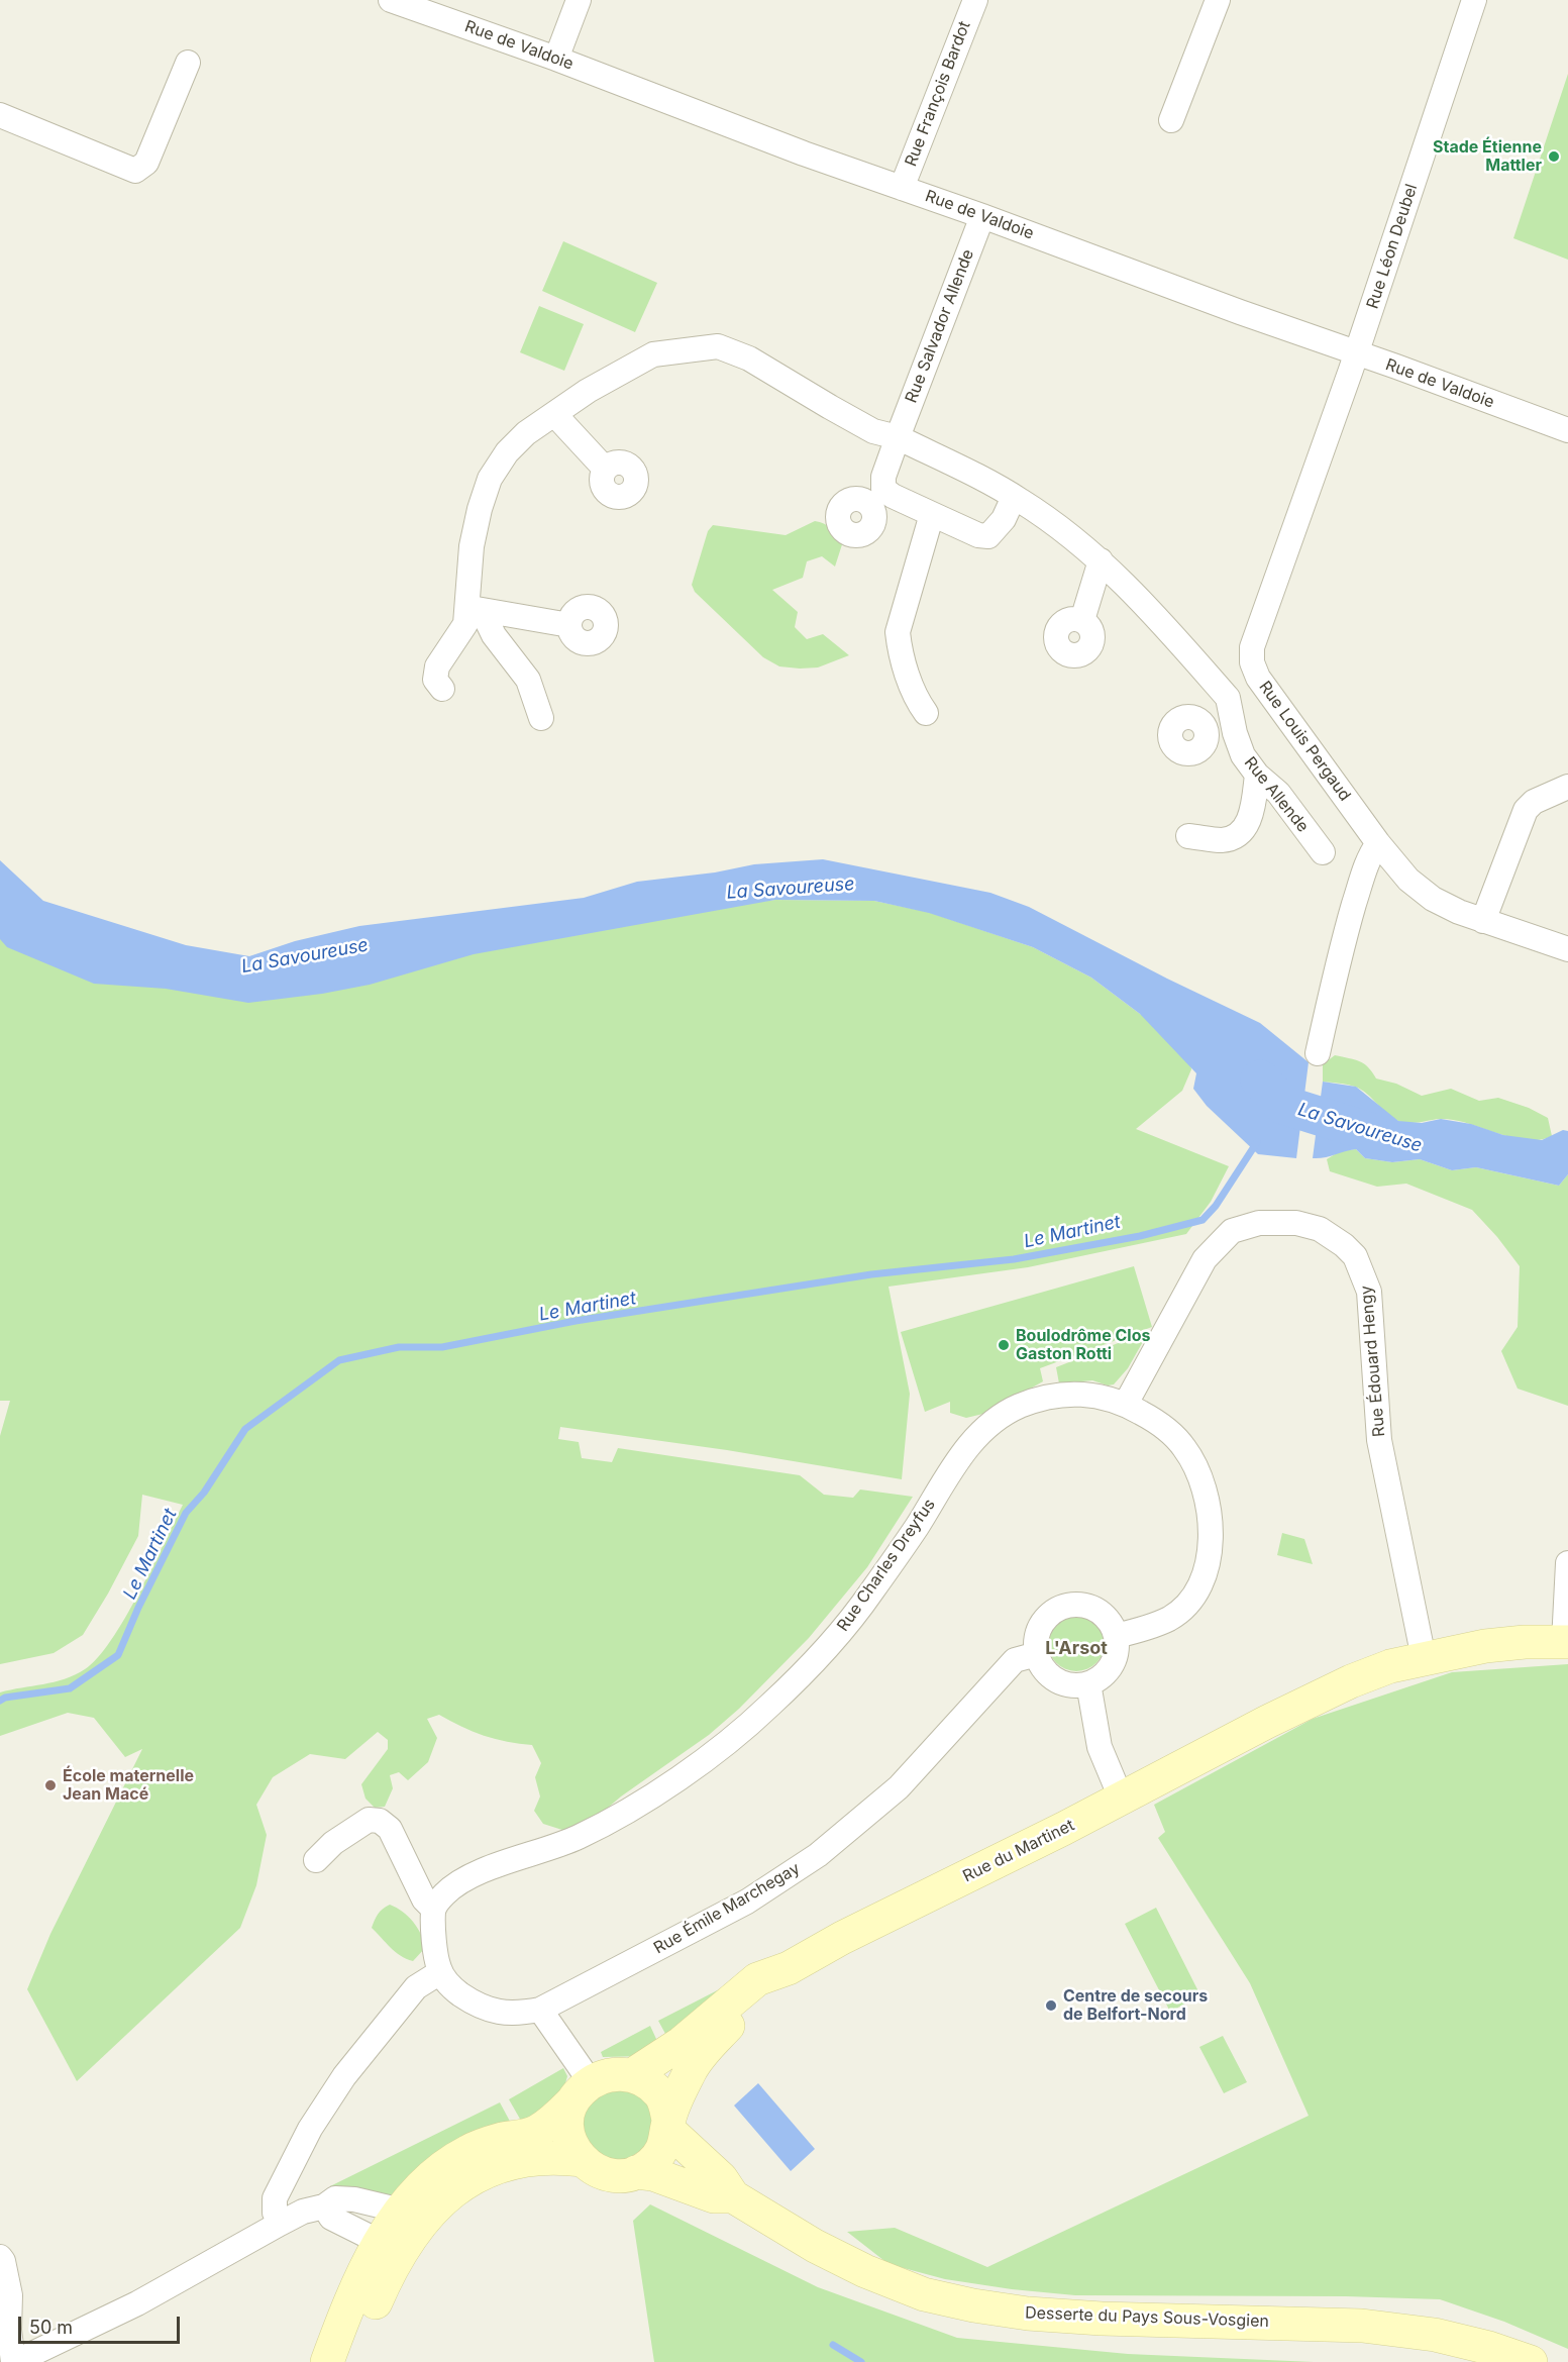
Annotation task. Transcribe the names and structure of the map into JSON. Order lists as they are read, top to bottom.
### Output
{
  "streets": {
    "main road": ["Rue du Martinet", "Desserte du Pays Sous-Vosgien"],
    "street": [
      "Rue de Valdoie",
      "Rue François Bardot",
      "Rue Léon Deubel",
      "Rue Salvador Allende",
      "Rue Louis Pergaud",
      "Rue Allende",
      "Rue Édouard Hengy",
      "Rue Charles Dreyfus",
      "Rue Émile Marchegay"
    ]
  },
  "crossings": [
    ["Rue de Valdoie", "Rue François Bardot"],
    ["Rue de Valdoie", "Rue Léon Deubel"],
    ["Rue de Valdoie", "Rue Salvador Allende"],
    ["Rue de Valdoie", "Rue Louis Pergaud"],
    ["Rue Léon Deubel", "Rue Louis Pergaud"],
    ["Rue Édouard Hengy", "Rue Charles Dreyfus"],
    ["Rue Édouard Hengy", "Rue du Martinet"],
    ["Rue Charles Dreyfus", "Rue Émile Marchegay"],
    ["Rue du Martinet", "Desserte du Pays Sous-Vosgien"]
  ],
  "districts": ["L'Arsot"],
  "water": ["La Savoureuse", "Le Martinet"],
  "places": [
    "Stade Étienne Mattler",
    "Boulodrôme Clos Gaston Rotti",
    "École maternelle Jean Macé",
    "Centre de secours de Belfort-Nord"
  ],
  "scale_bar": "50 m"
}
